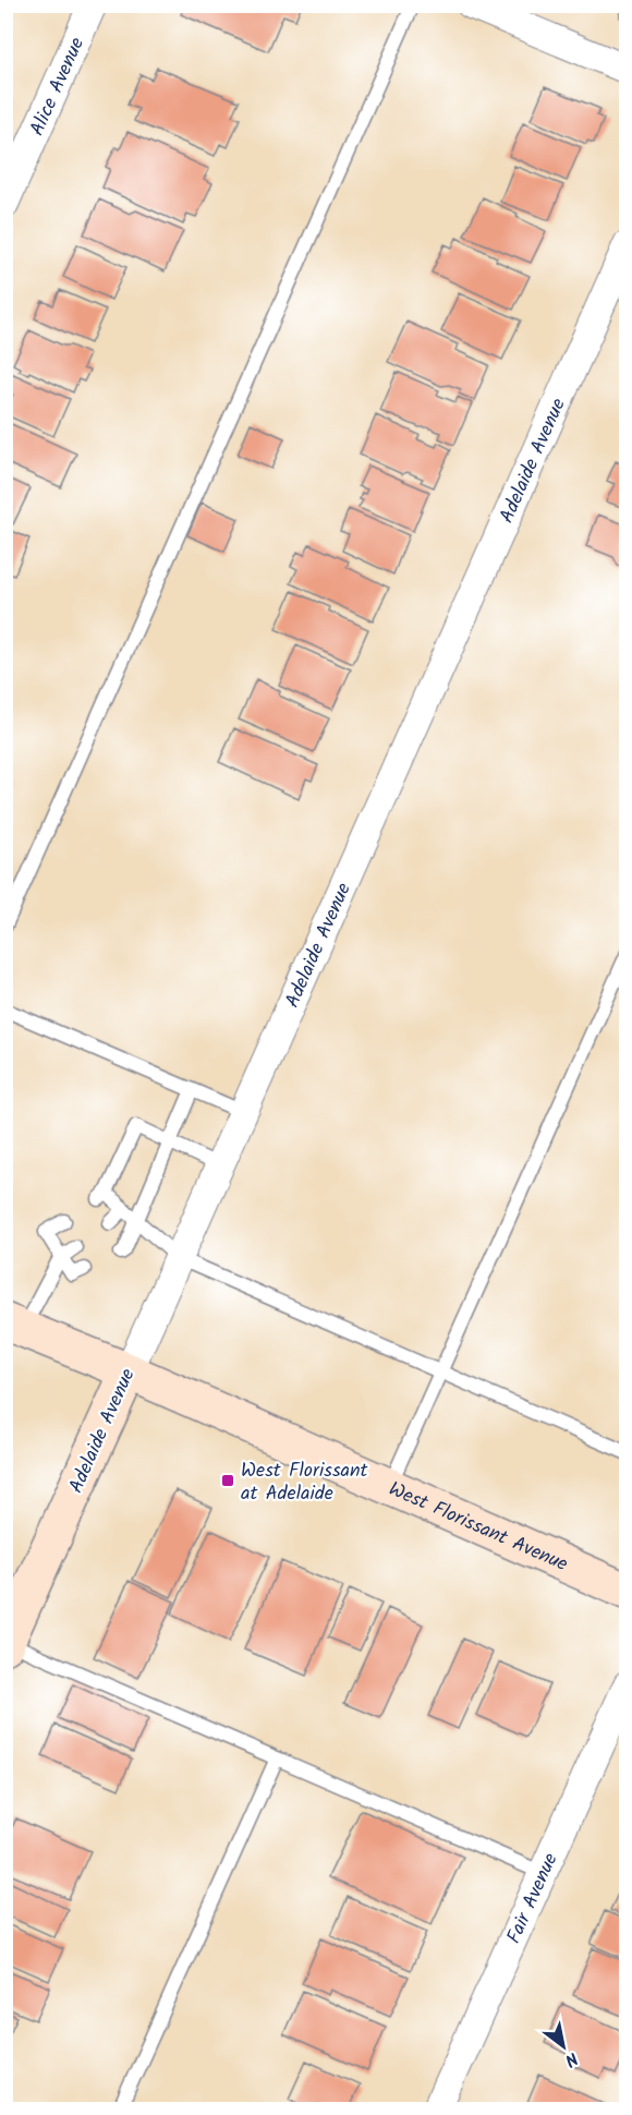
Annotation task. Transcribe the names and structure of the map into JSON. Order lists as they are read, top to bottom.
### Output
{
  "streets": {
    "main road": ["Adelaide Avenue", "West Florissant Avenue"],
    "street": ["Alice Avenue", "Fair Avenue"]
  },
  "crossings": [
    ["Adelaide Avenue", "West Florissant Avenue"]
  ],
  "places": {
    "transit": ["West Florissant at Adelaide"]
  },
  "north": "bottom right"
}
